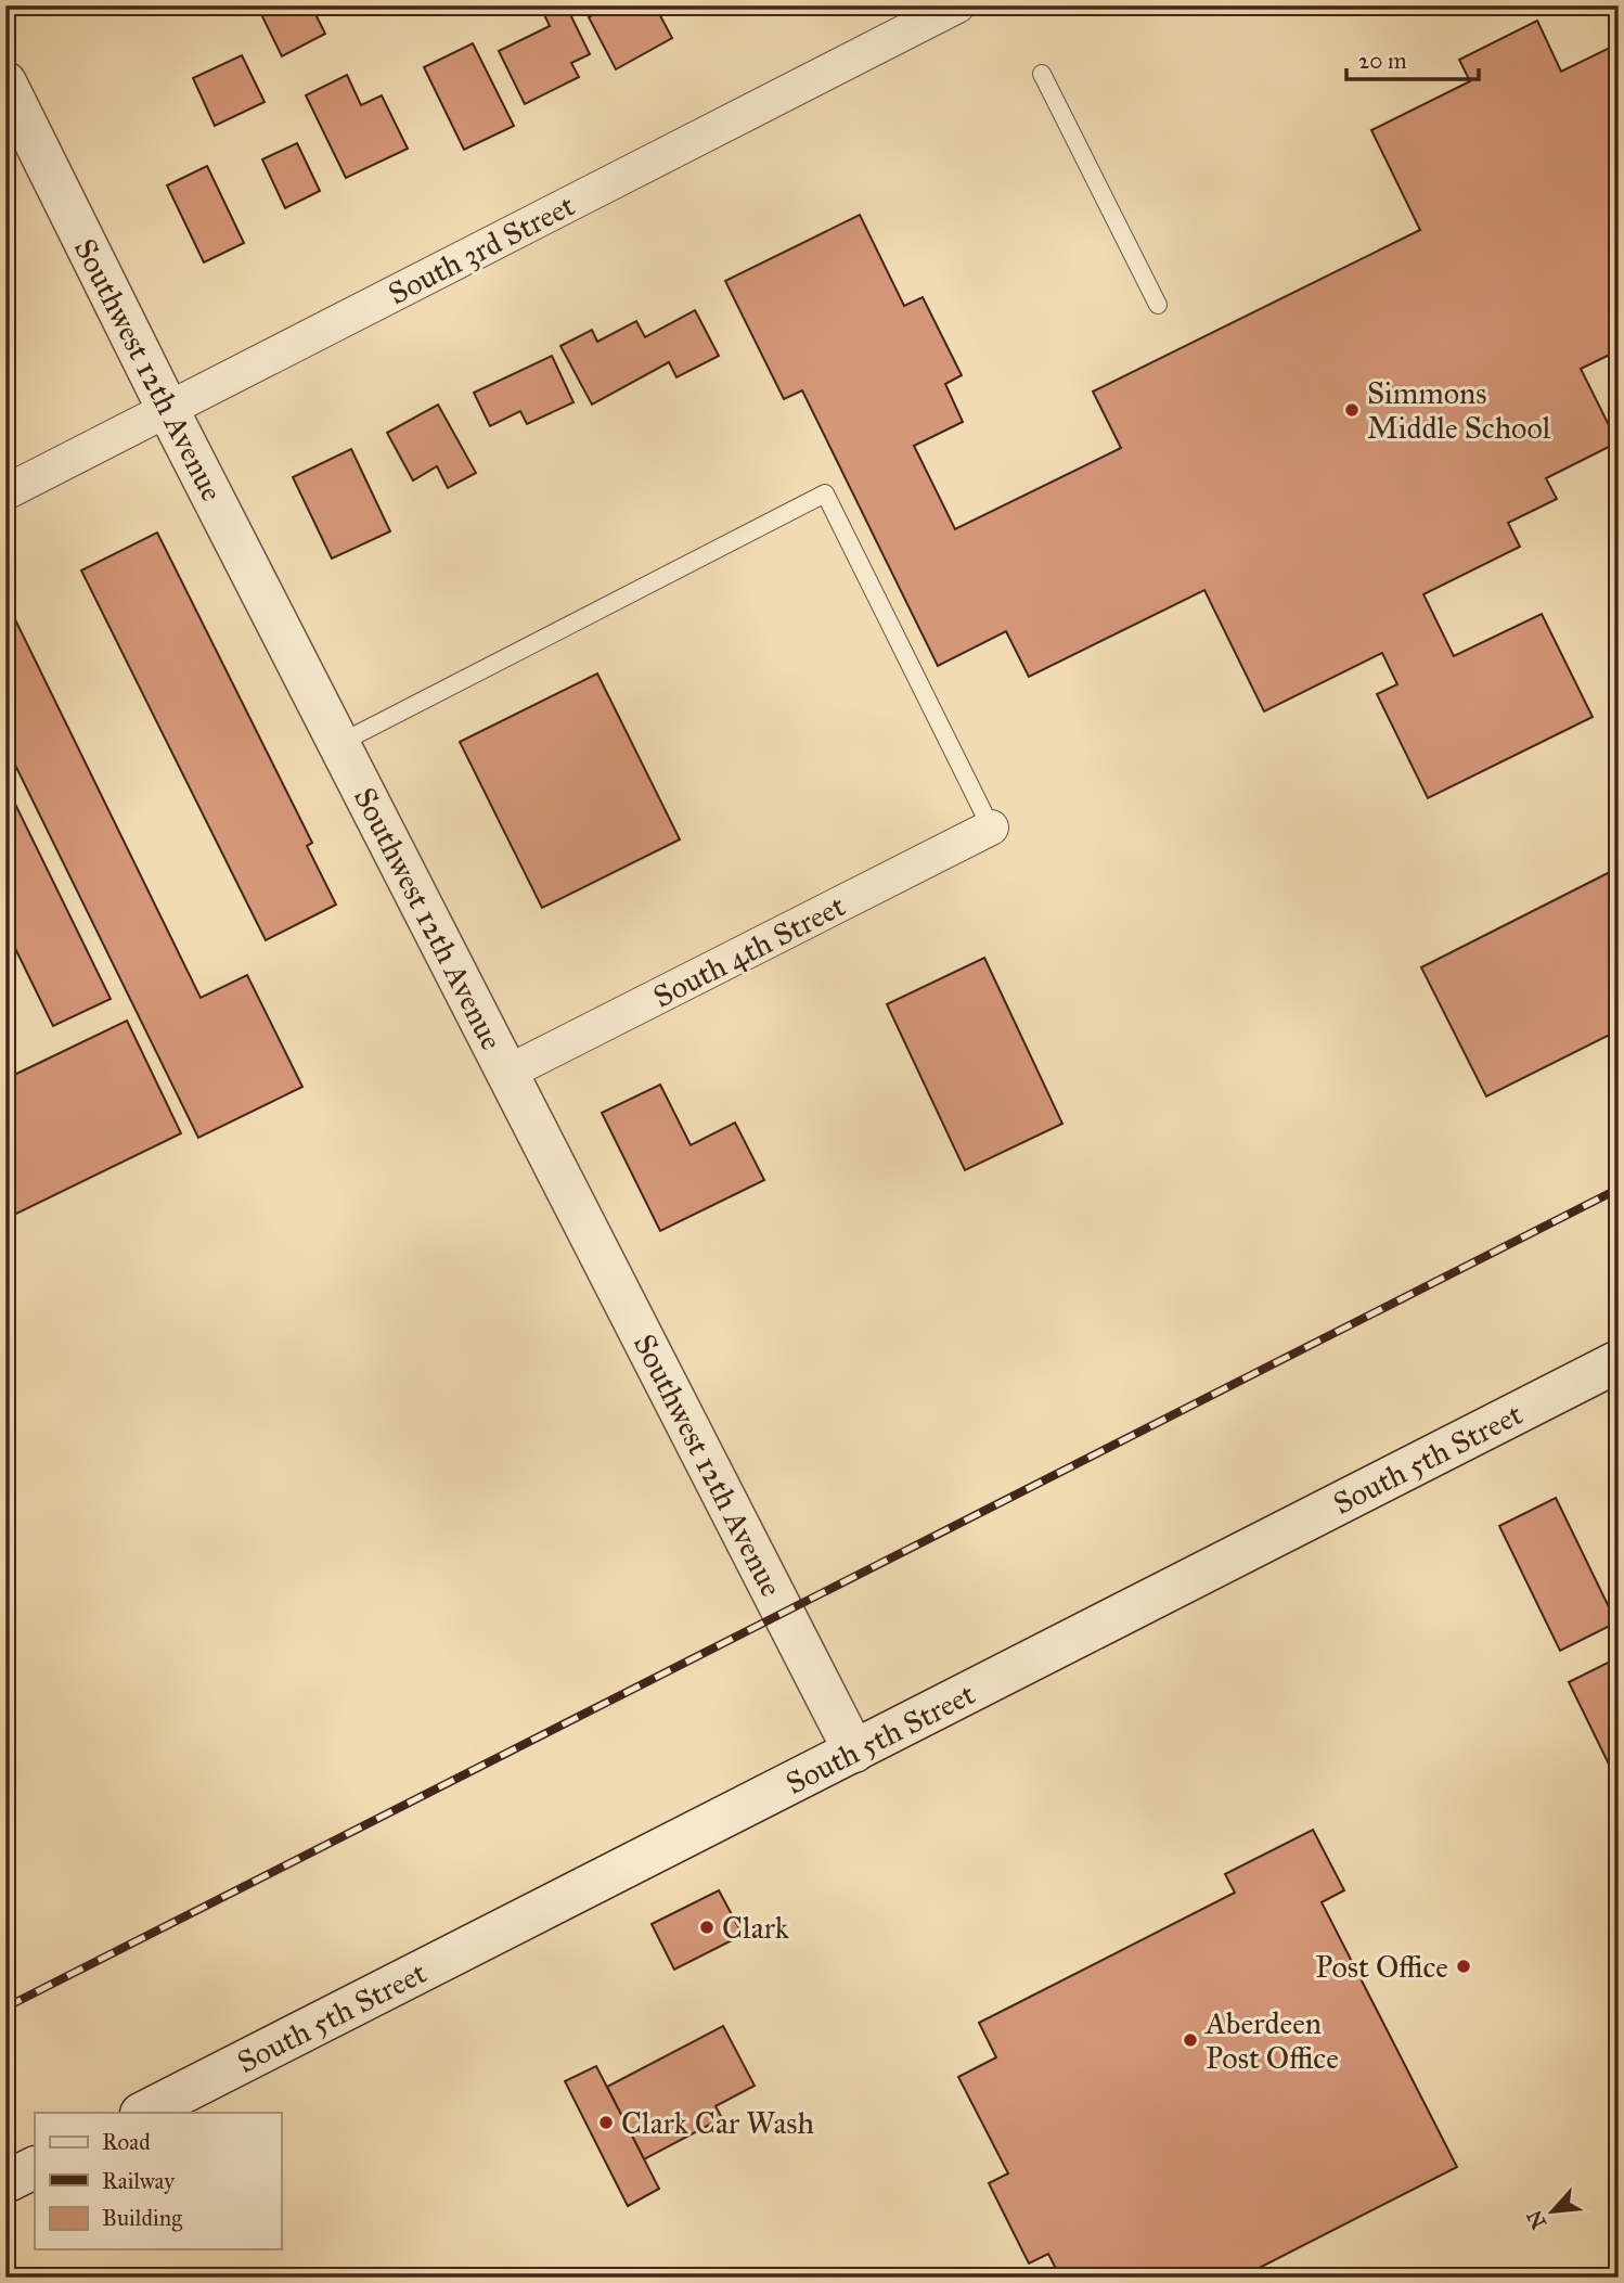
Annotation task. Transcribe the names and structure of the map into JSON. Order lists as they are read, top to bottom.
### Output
{
  "streets": {
    "street": [
      "South 3rd Street",
      "Southwest 12th Avenue",
      "South 4th Street",
      "South 5th Street"
    ]
  },
  "crossings": [
    ["South 3rd Street", "Southwest 12th Avenue"],
    ["Southwest 12th Avenue", "South 4th Street"],
    ["Southwest 12th Avenue", "South 5th Street"]
  ],
  "places": [
    "Simmons Middle School",
    "Clark",
    "Post Office",
    "Aberdeen Post Office",
    "Clark Car Wash"
  ],
  "legend": ["Road", "Railway", "Building"],
  "scale_bar": "20 m",
  "north": "bottom left"
}
